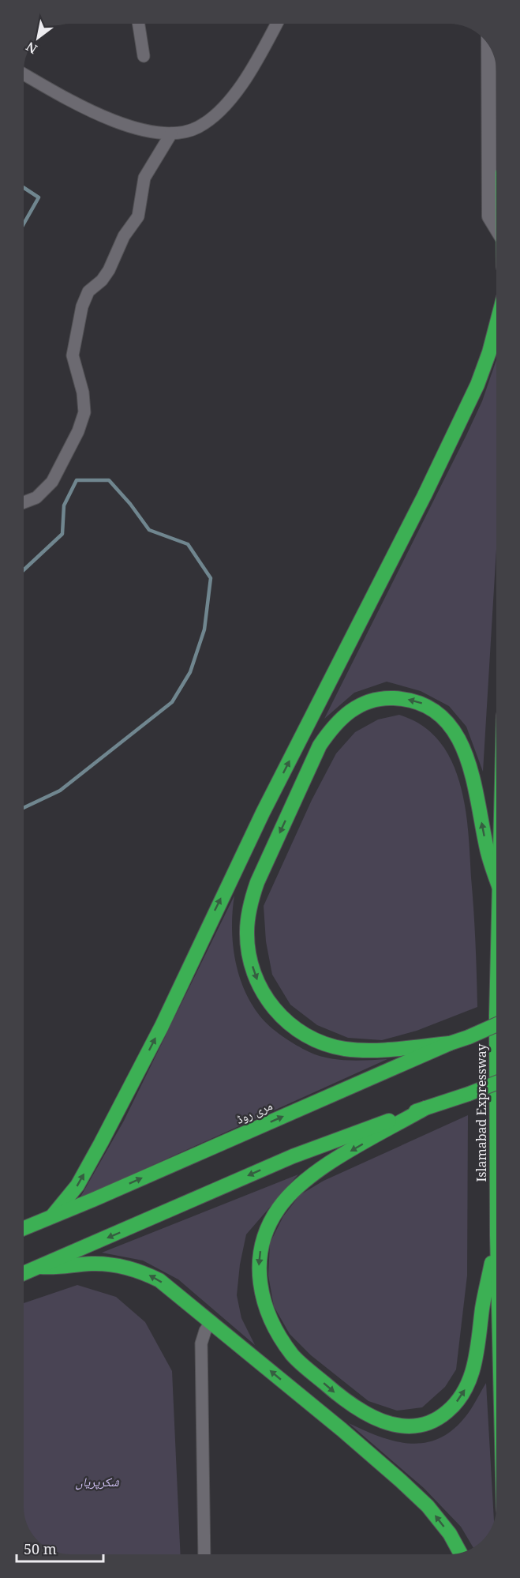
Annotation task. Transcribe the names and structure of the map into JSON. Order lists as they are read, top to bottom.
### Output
{
  "streets": {
    "highway": ["مری روڈ"]
  },
  "parks": ["شکرپریاں"],
  "scale_bar": "50 m",
  "north": "bottom left"
}
